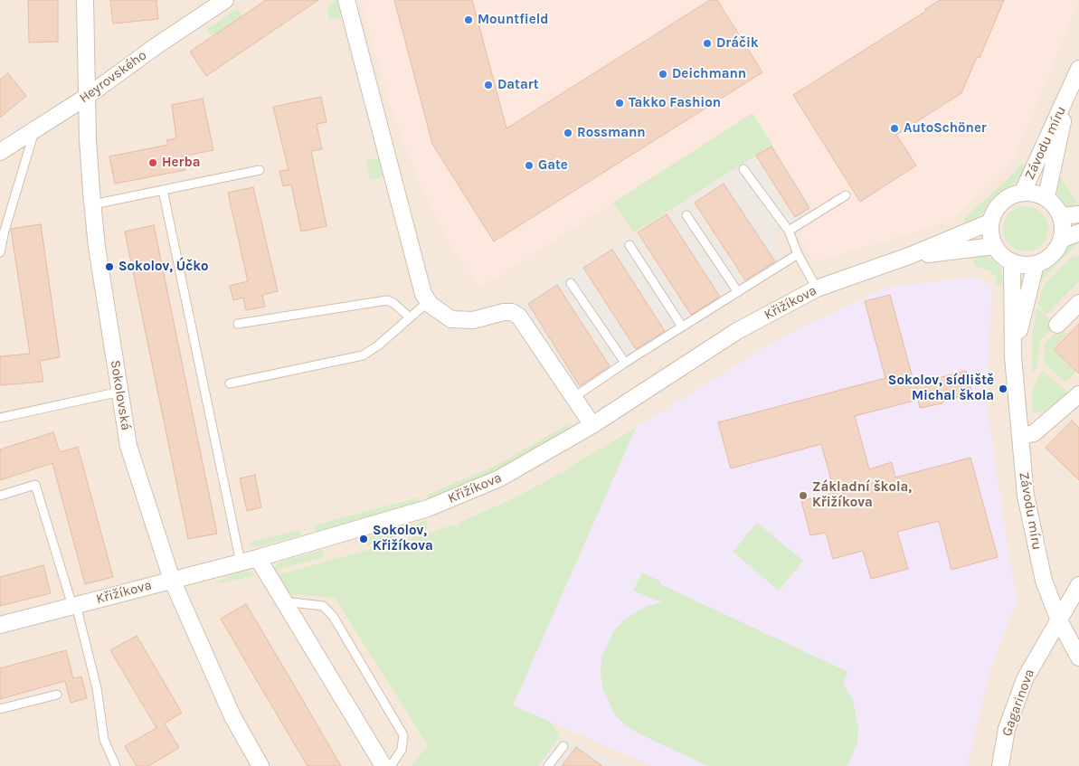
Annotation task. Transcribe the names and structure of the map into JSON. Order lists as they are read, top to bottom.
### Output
{
  "streets": {
    "street": [
      "Heyrovského",
      "Závodu míru",
      "Křižíkova",
      "Sokolovská",
      "Gagarinova"
    ]
  },
  "crossings": [
    ["Heyrovského", "Sokolovská"],
    ["Závodu míru", "Křižíkova"],
    ["Závodu míru", "Gagarinova"],
    ["Křižíkova", "Sokolovská"]
  ],
  "places": [
    "Mountfield",
    "Dráčik",
    "Deichmann",
    "Datart",
    "Takko Fashion",
    "AutoSchöner",
    "Rossmann",
    "Herba",
    "Gate",
    "Sokolov, Účko",
    "Sokolov, sídliště Michal škola",
    "Základní škola, Křižíkova",
    "Sokolov, Křižíkova"
  ]
}
